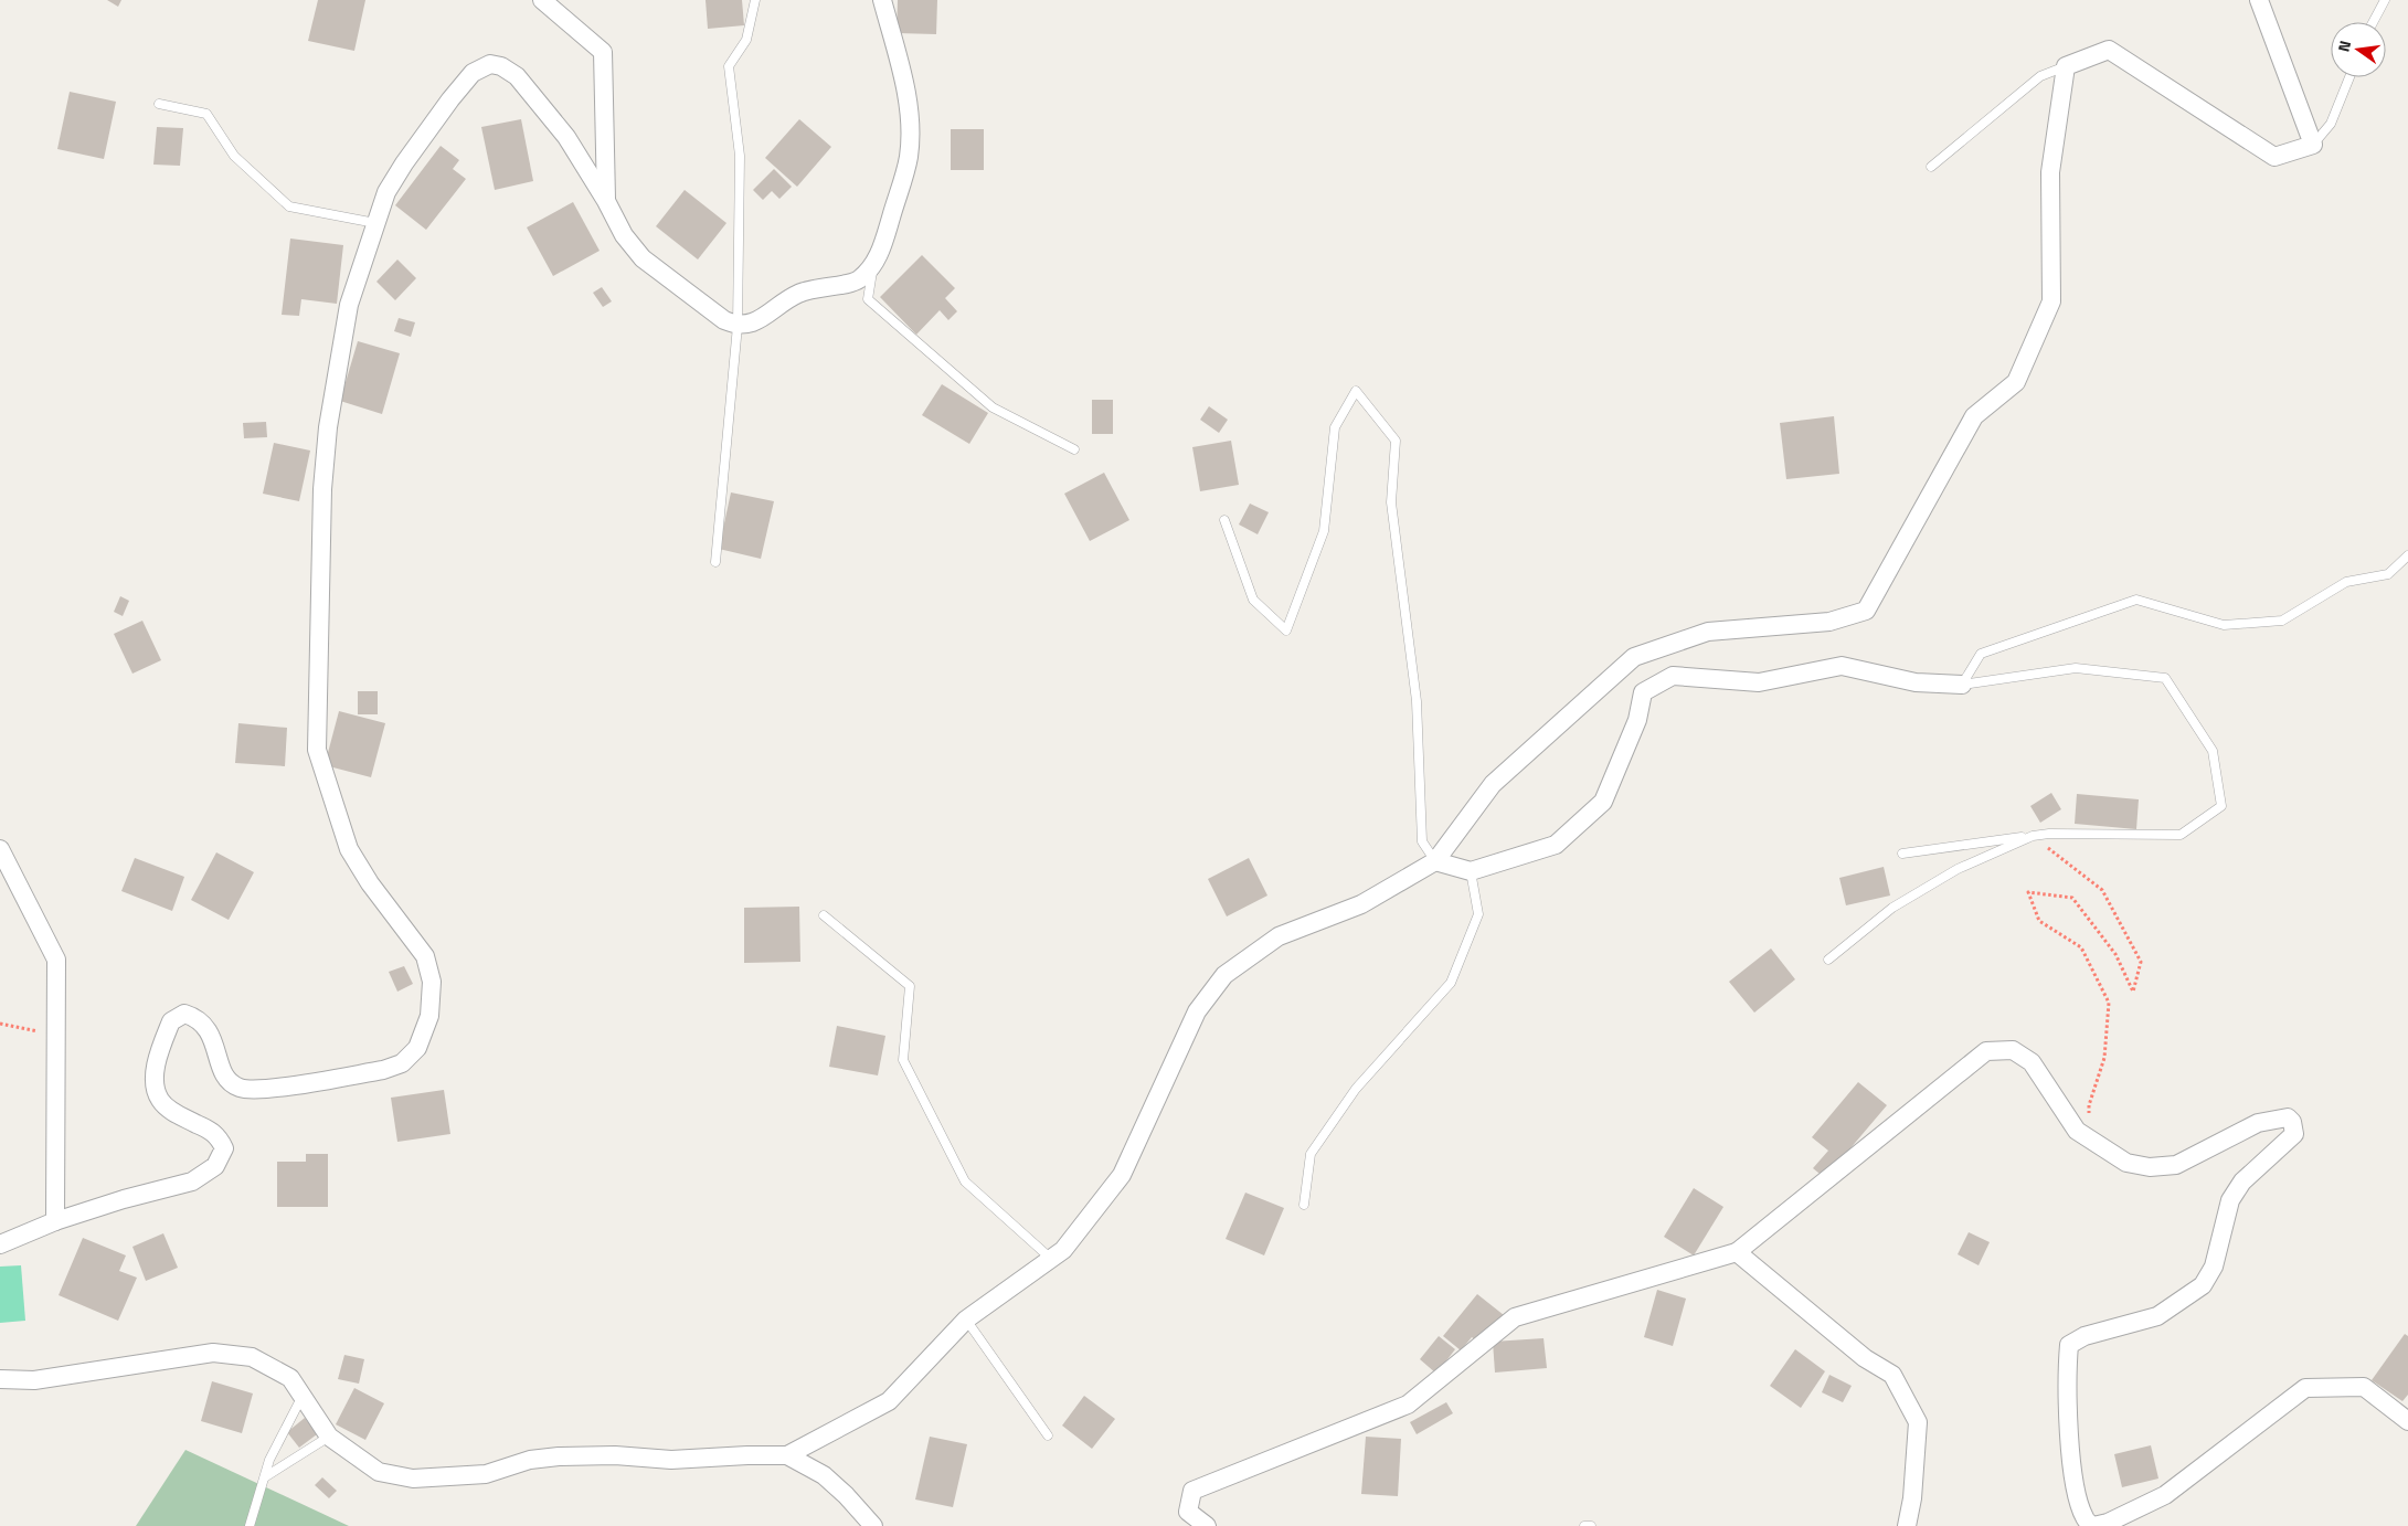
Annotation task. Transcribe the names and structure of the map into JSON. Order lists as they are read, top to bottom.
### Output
{
  "north": "left"
}
